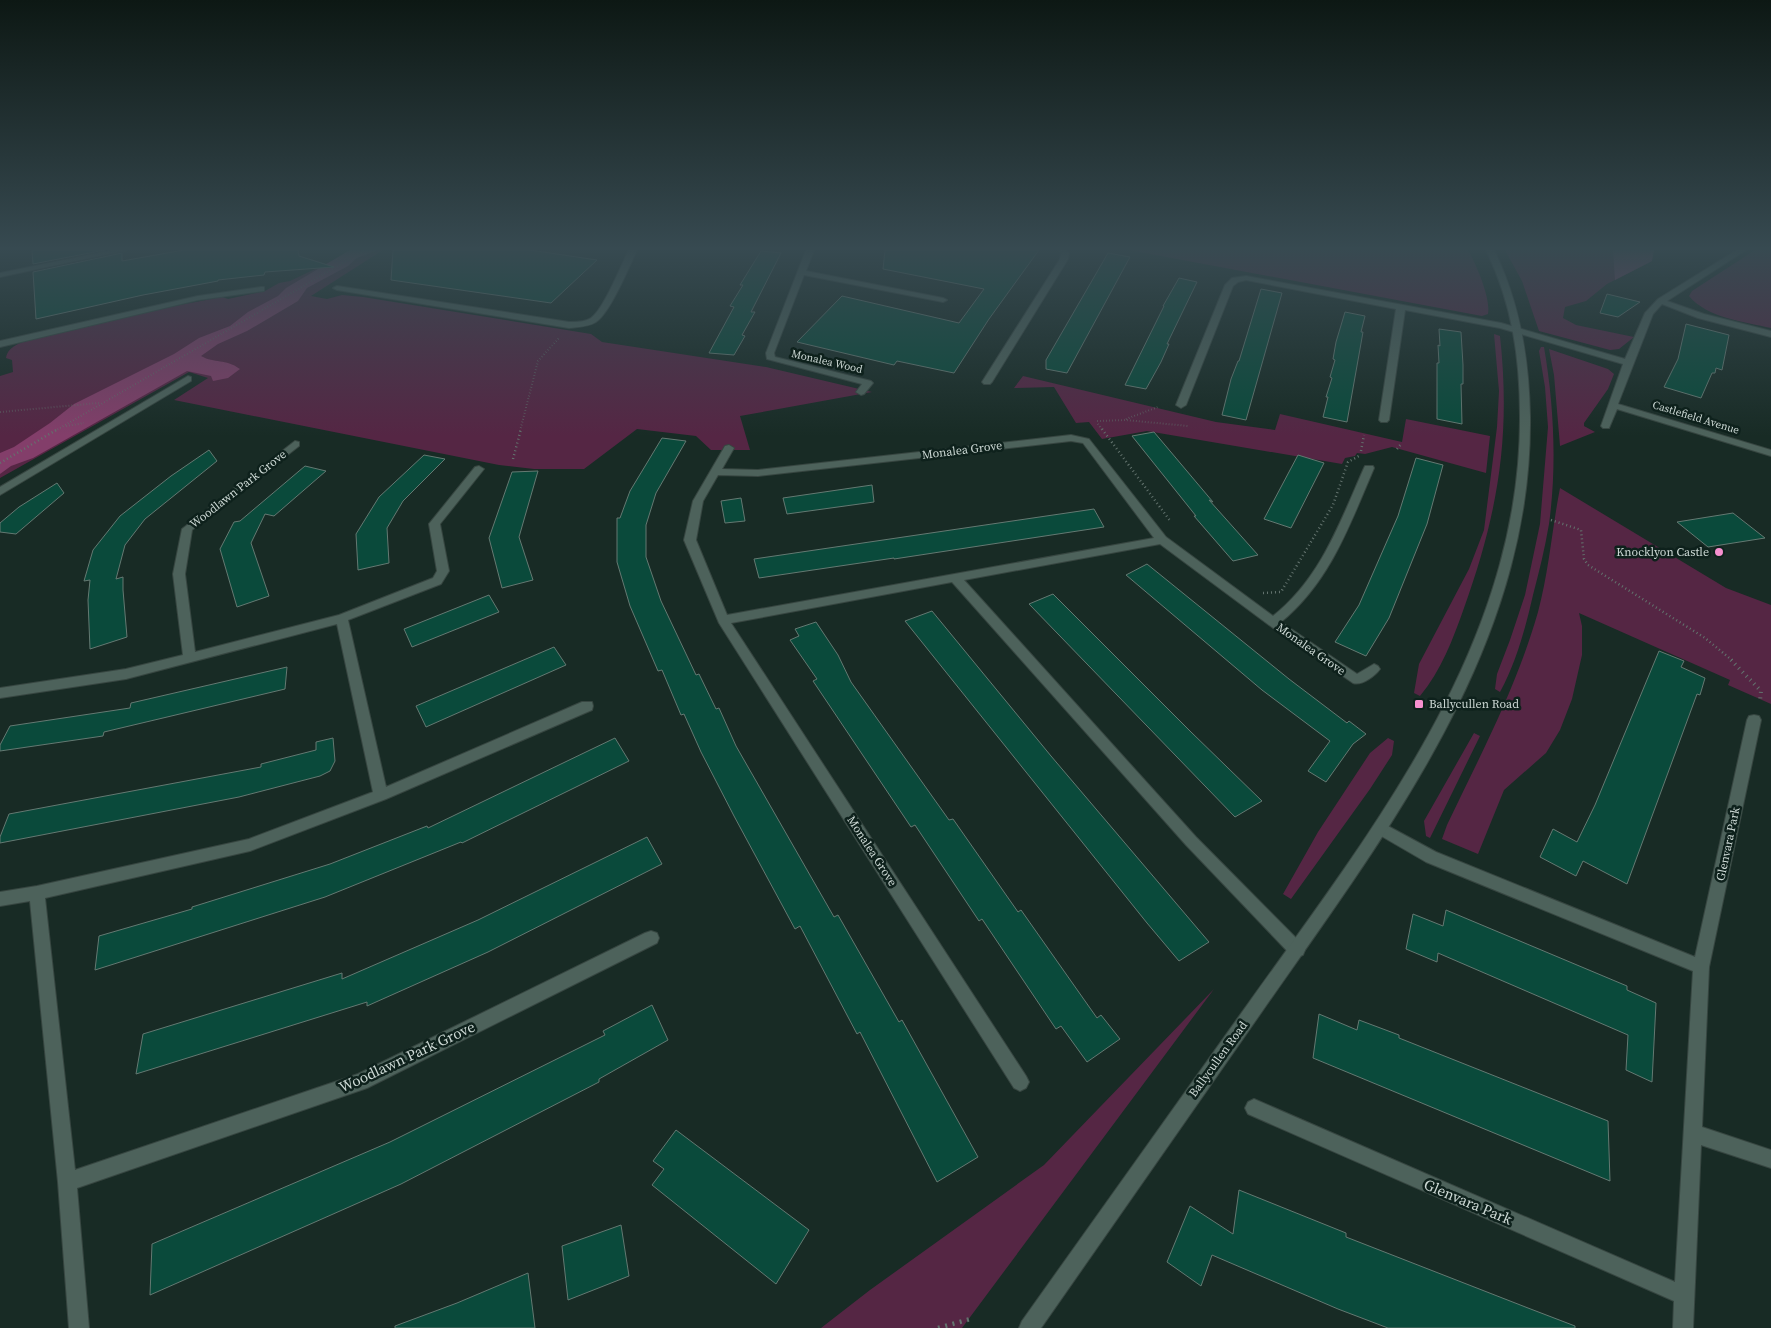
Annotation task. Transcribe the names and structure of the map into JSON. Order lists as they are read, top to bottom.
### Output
{
  "streets": {
    "street": [
      "Monalea Wood",
      "Castlefield Avenue",
      "Monalea Grove",
      "Woodlawn Park Grove",
      "Glenvara Park",
      "Ballycullen Road"
    ]
  },
  "places": {
    "other": ["Knocklyon Castle"],
    "transit": ["Ballycullen Road"]
  }
}
